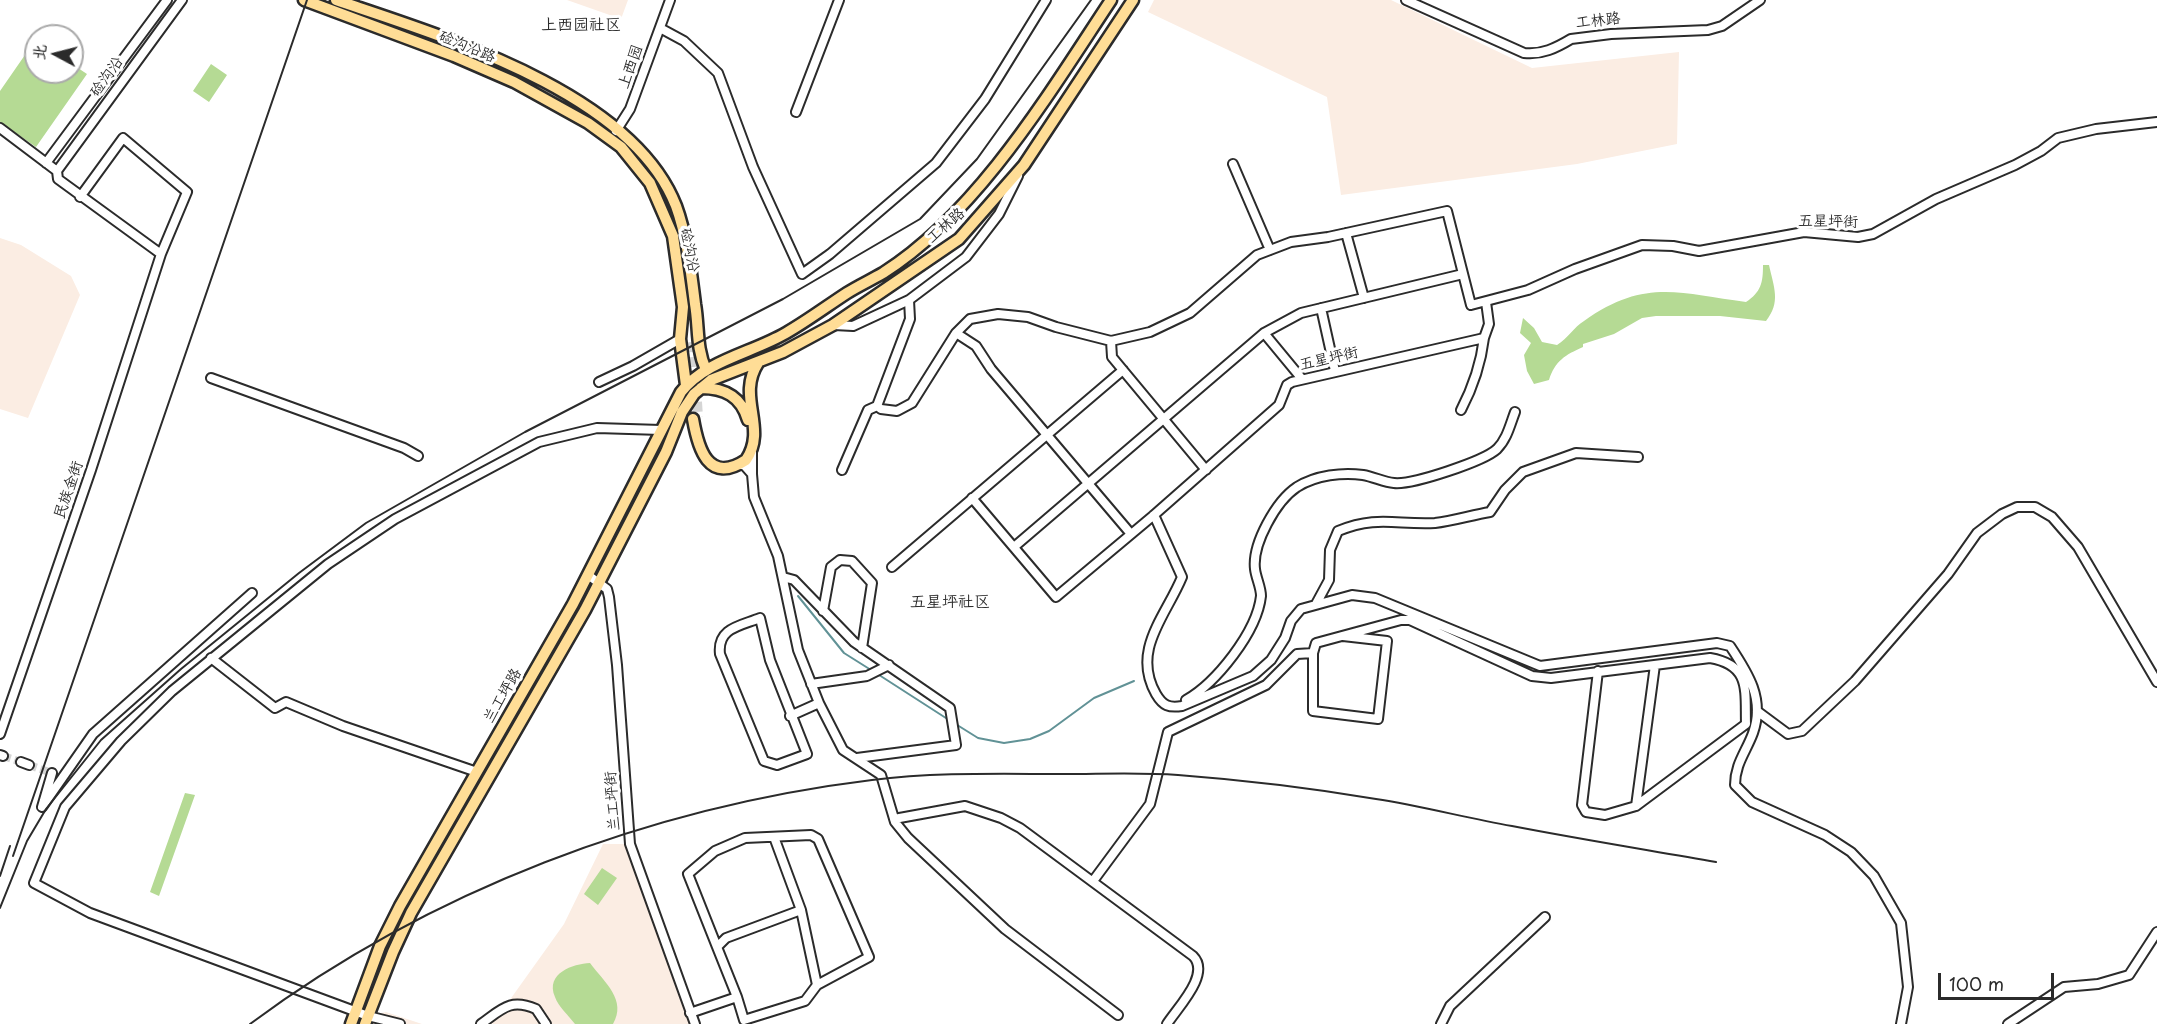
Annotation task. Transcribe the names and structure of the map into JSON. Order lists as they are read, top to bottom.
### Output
{
  "streets": {
    "highway": [
      "工林路",
      "硷沟沿路",
      "硷沟沿",
      "兰工坪路"
    ],
    "street": [
      "上西园",
      "五星坪街",
      "民族金街",
      "兰工坪街"
    ]
  },
  "crossings": [
    ["工林路", "硷沟沿"],
    ["工林路", "兰工坪路"],
    ["硷沟沿路", "上西园"],
    ["硷沟沿路", "硷沟沿"],
    ["上西园", "硷沟沿"],
    ["兰工坪路", "兰工坪街"]
  ],
  "districts": ["上西园社区", "五星坪社区"],
  "scale_bar": "100 m",
  "north": "left"
}
